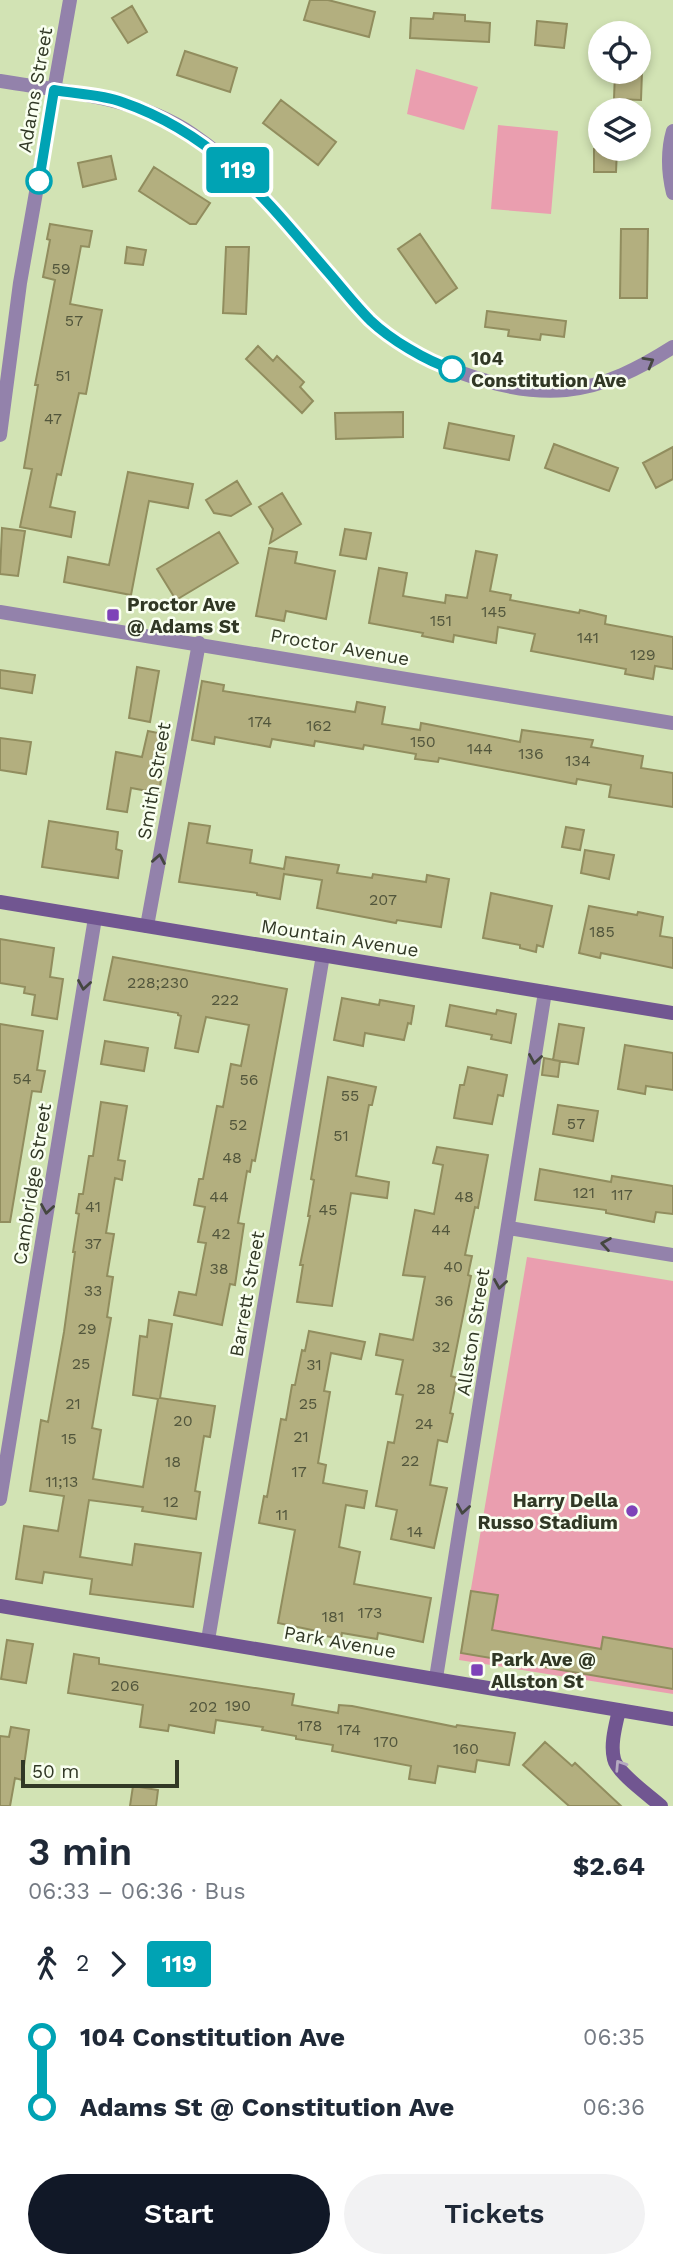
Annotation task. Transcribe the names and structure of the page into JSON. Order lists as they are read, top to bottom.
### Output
{
  "streets": {
    "street": [
      "Adams Street",
      "Proctor Avenue",
      "Smith Street",
      "Mountain Avenue",
      "Cambridge Street",
      "Barrett Street",
      "Allston Street",
      "Park Avenue"
    ]
  },
  "crossings": [
    ["Proctor Avenue", "Smith Street"],
    ["Smith Street", "Mountain Avenue"],
    ["Mountain Avenue", "Cambridge Street"],
    ["Mountain Avenue", "Barrett Street"],
    ["Mountain Avenue", "Allston Street"],
    ["Barrett Street", "Park Avenue"],
    ["Allston Street", "Park Avenue"]
  ],
  "one_way": ["Smith Street", "Cambridge Street", "Allston Street"],
  "places": {
    "other": ["104 Constitution Ave", "Harry Della Russo Stadium"],
    "transit": ["Proctor Ave @ Adams St", "Park Ave @ Allston St"]
  },
  "lines": ["bus line 119"],
  "house_numbers": [
    "59",
    "57",
    "51",
    "47",
    "145",
    "151",
    "141",
    "129",
    "174",
    "162",
    "150",
    "144",
    "136",
    "134",
    "207",
    "185",
    "228;230",
    "222",
    "54",
    "56",
    "55",
    "57",
    "52",
    "51",
    "48",
    "121",
    "117",
    "44",
    "48",
    "41",
    "45",
    "44",
    "42",
    "37",
    "40",
    "38",
    "33",
    "36",
    "29",
    "32",
    "25",
    "31",
    "28",
    "21",
    "25",
    "20",
    "24",
    "21",
    "15",
    "22",
    "18",
    "17",
    "11;13",
    "12",
    "11",
    "14",
    "173",
    "181",
    "206",
    "190",
    "202",
    "178",
    "174",
    "170",
    "160"
  ],
  "scale_bar": "50 m",
  "page": {
    "on_map": "119",
    "scale": "50 m",
    "heading": ["3 min", "06:33 – 06:36 · Bus", "$2.64"],
    "legs": ["2", "119"],
    "list": [
      {
        "name": "104 Constitution Ave",
        "value": "06:35"
      },
      {
        "name": "Adams St @ Constitution Ave",
        "value": "06:36"
      }
    ],
    "buttons": ["Start", "Tickets"]
  }
}
